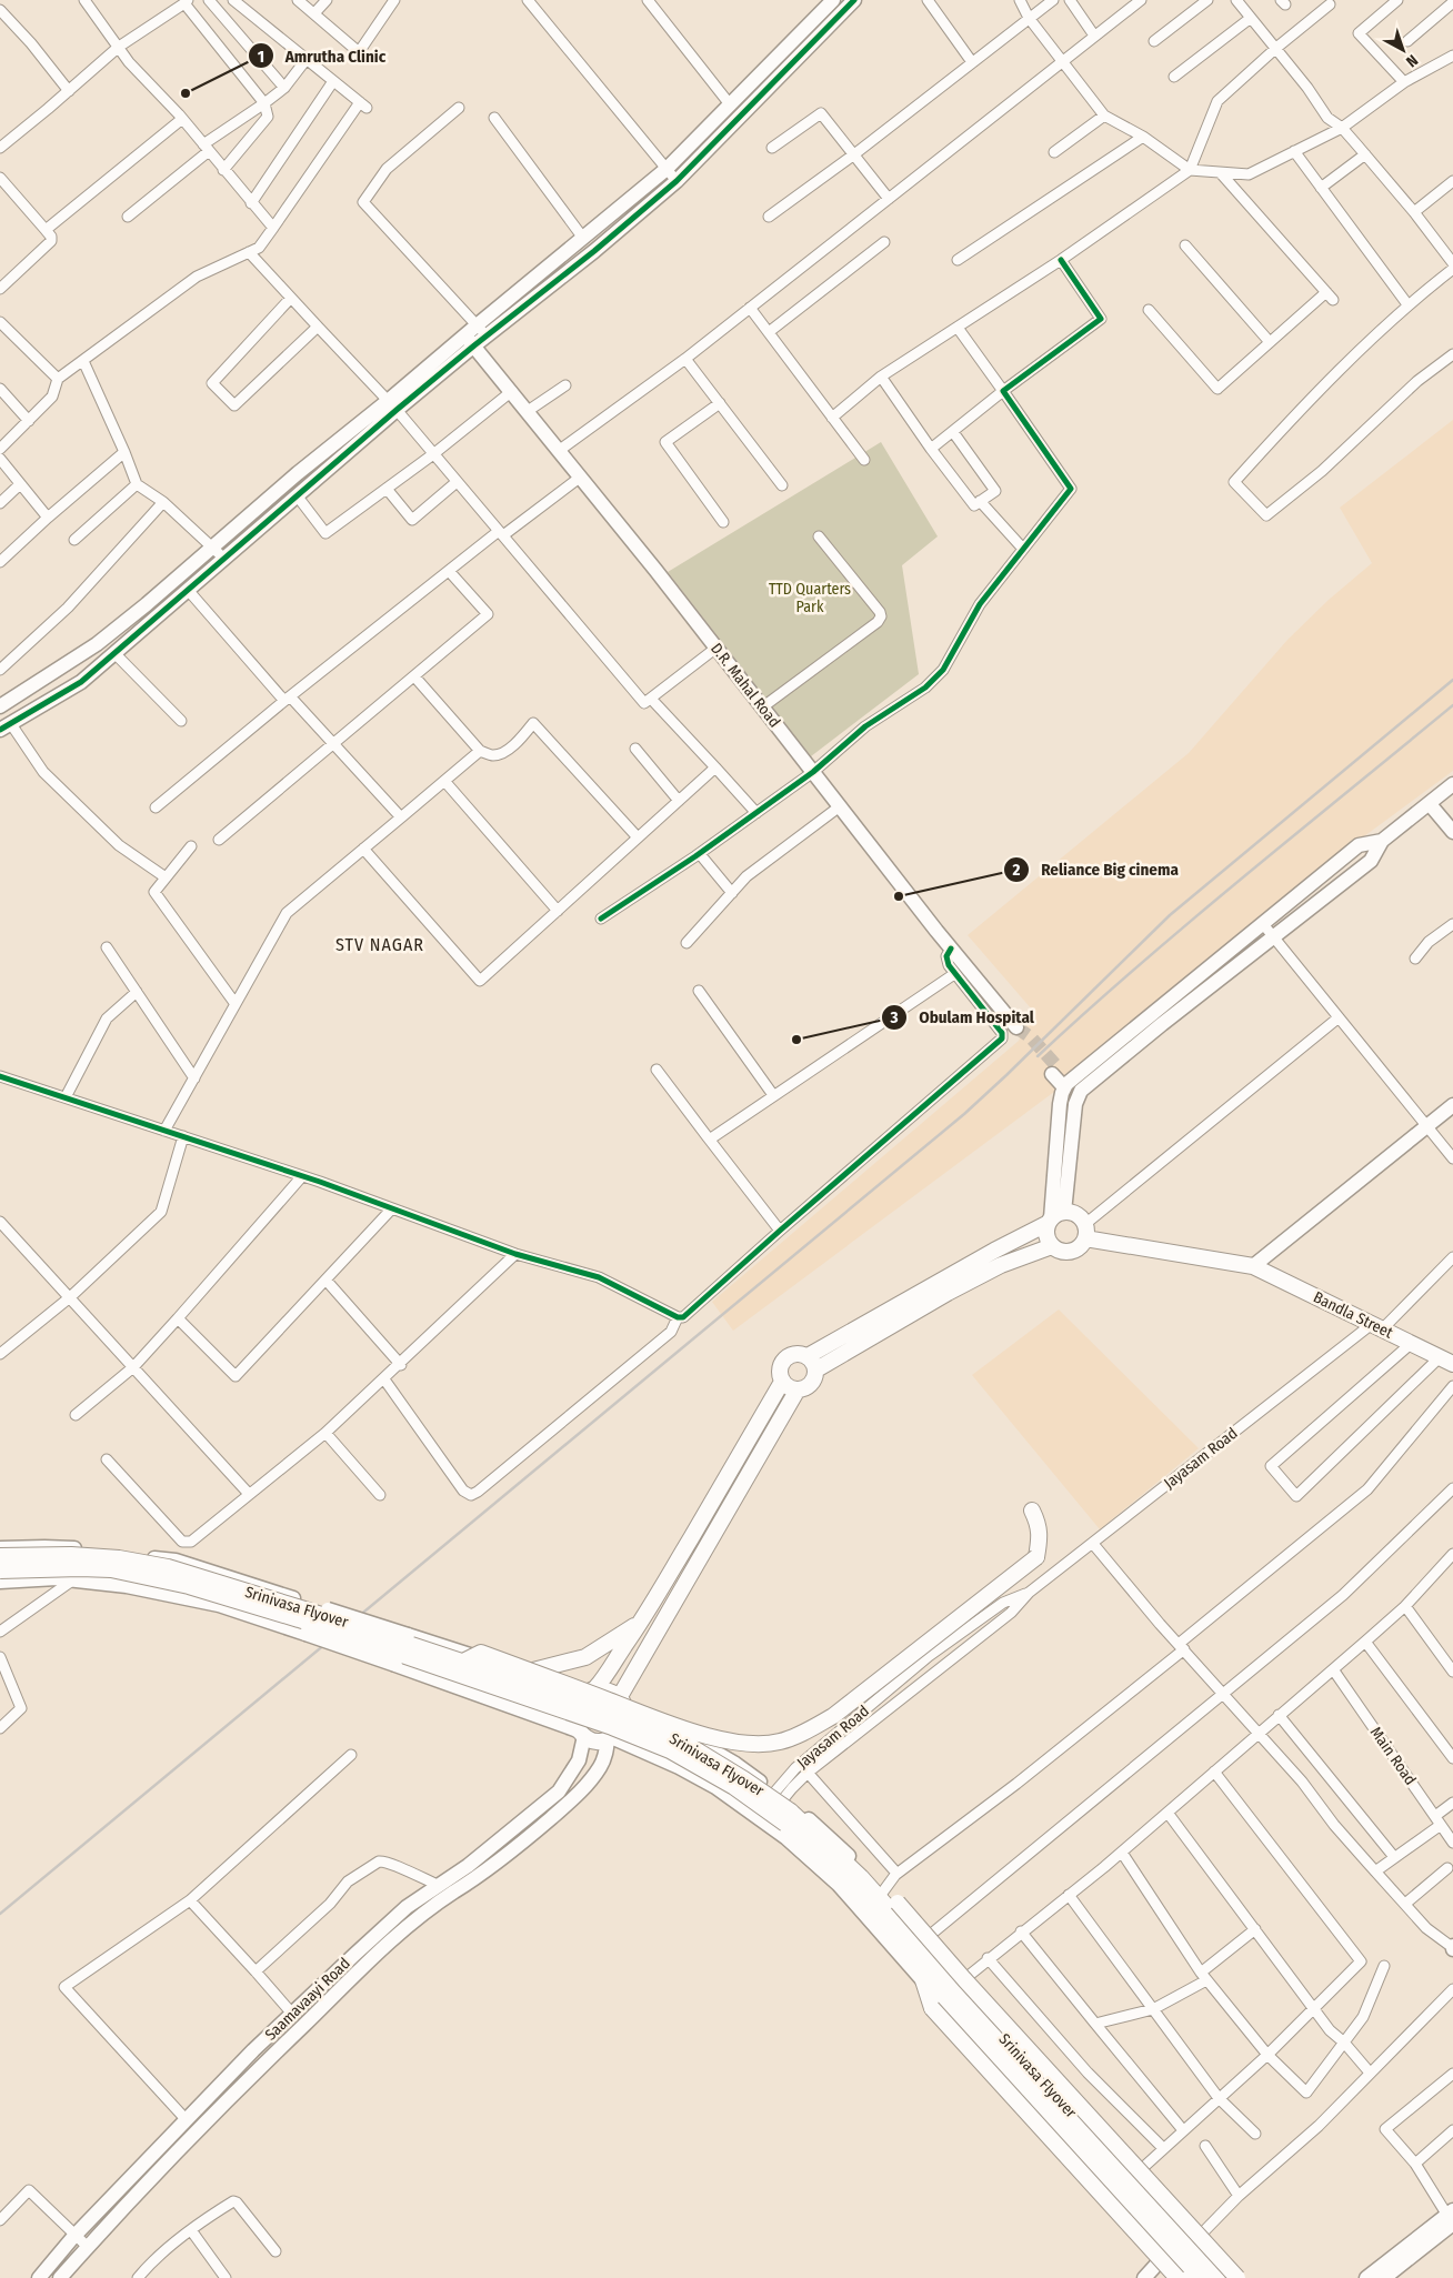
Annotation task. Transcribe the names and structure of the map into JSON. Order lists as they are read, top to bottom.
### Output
{
  "streets": {
    "main road": ["Bandla Street", "Srinivasa Flyover"],
    "street": [
      "D.R. Mahal Road",
      "Jayasam Road",
      "Main Road",
      "Saamavaayi Road"
    ]
  },
  "crossings": [
    ["Bandla Street", "Jayasam Road"]
  ],
  "districts": ["STV NAGAR"],
  "parks": ["TTD Quarters Park"],
  "places": ["Amrutha Clinic", "Reliance Big cinema", "Obulam Hospital"],
  "north": "bottom right"
}
